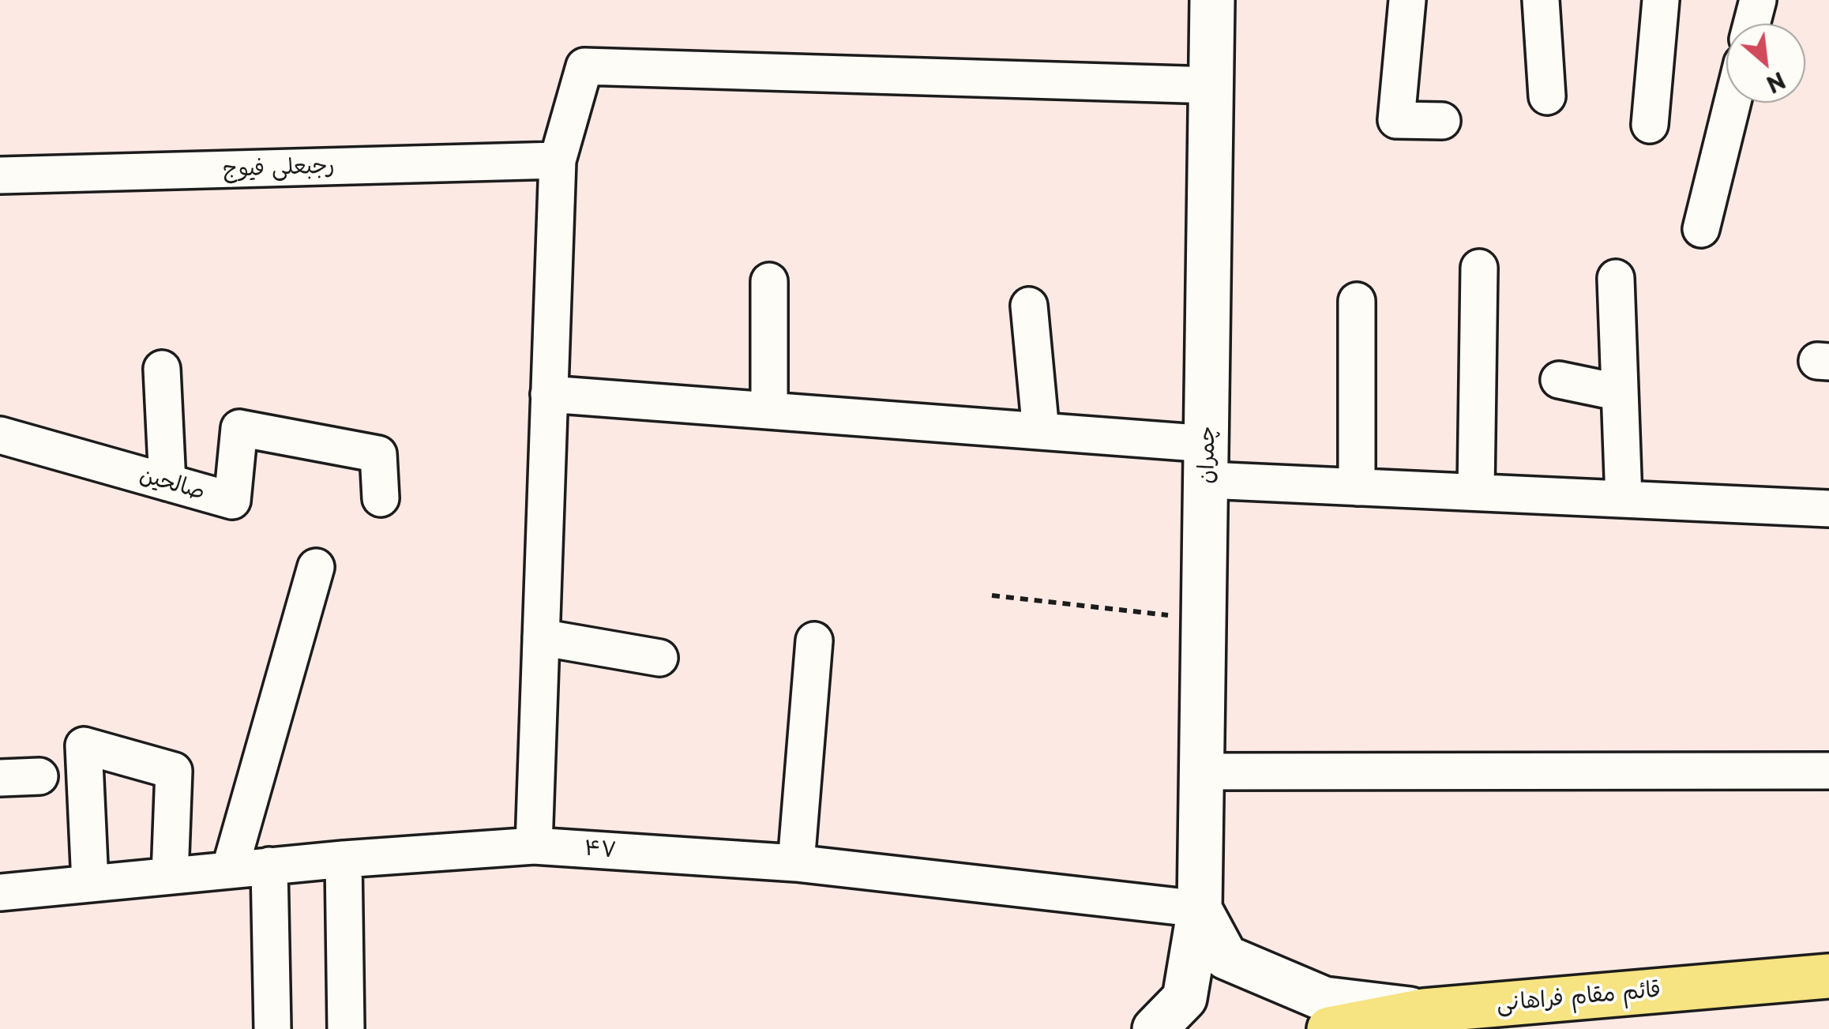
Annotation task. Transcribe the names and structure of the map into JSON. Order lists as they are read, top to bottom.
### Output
{
  "streets": {
    "main road": ["قائم مقام فراهانی"],
    "street": [
      "رجبعلی فیوج",
      "چمران",
      "صالحین",
      "۴۷"
    ]
  },
  "crossings": [
    ["چمران", "۴۷"]
  ],
  "north": "bottom right"
}
